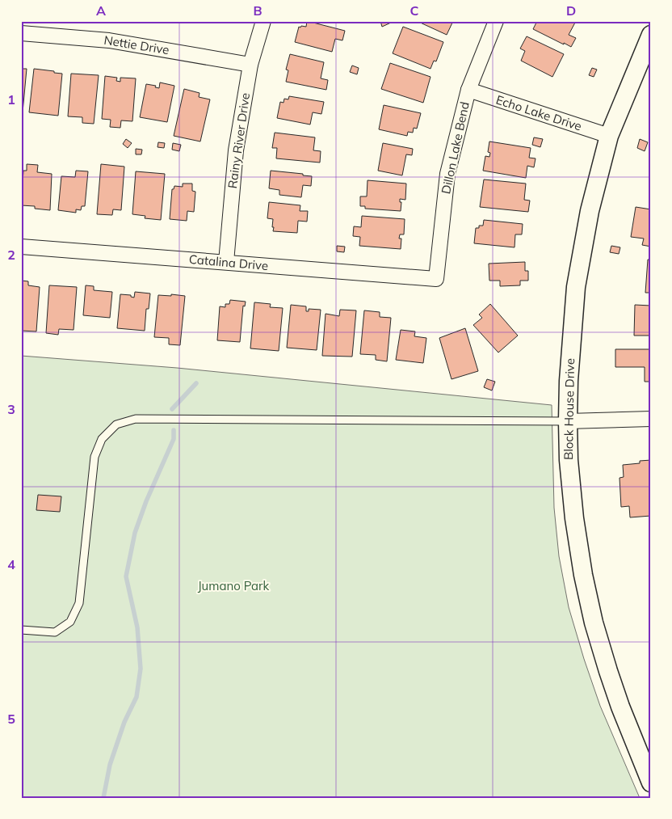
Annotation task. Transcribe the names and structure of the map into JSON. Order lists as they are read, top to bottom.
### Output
{
  "streets": {
    "street": [
      "Nettie Drive",
      "Echo Lake Drive",
      "Rainy River Drive",
      "Dillon Lake Bend",
      "Catalina Drive",
      "Block House Drive"
    ]
  },
  "crossings": [
    ["Nettie Drive", "Rainy River Drive"],
    ["Echo Lake Drive", "Dillon Lake Bend"],
    ["Echo Lake Drive", "Block House Drive"],
    ["Rainy River Drive", "Catalina Drive"],
    ["Dillon Lake Bend", "Catalina Drive"]
  ],
  "parks": ["Jumano Park"],
  "grid": {
    "columns": [
      "A",
      "B",
      "C",
      "D"
    ],
    "rows": [
      "1",
      "2",
      "3",
      "4",
      "5"
    ]
  }
}
